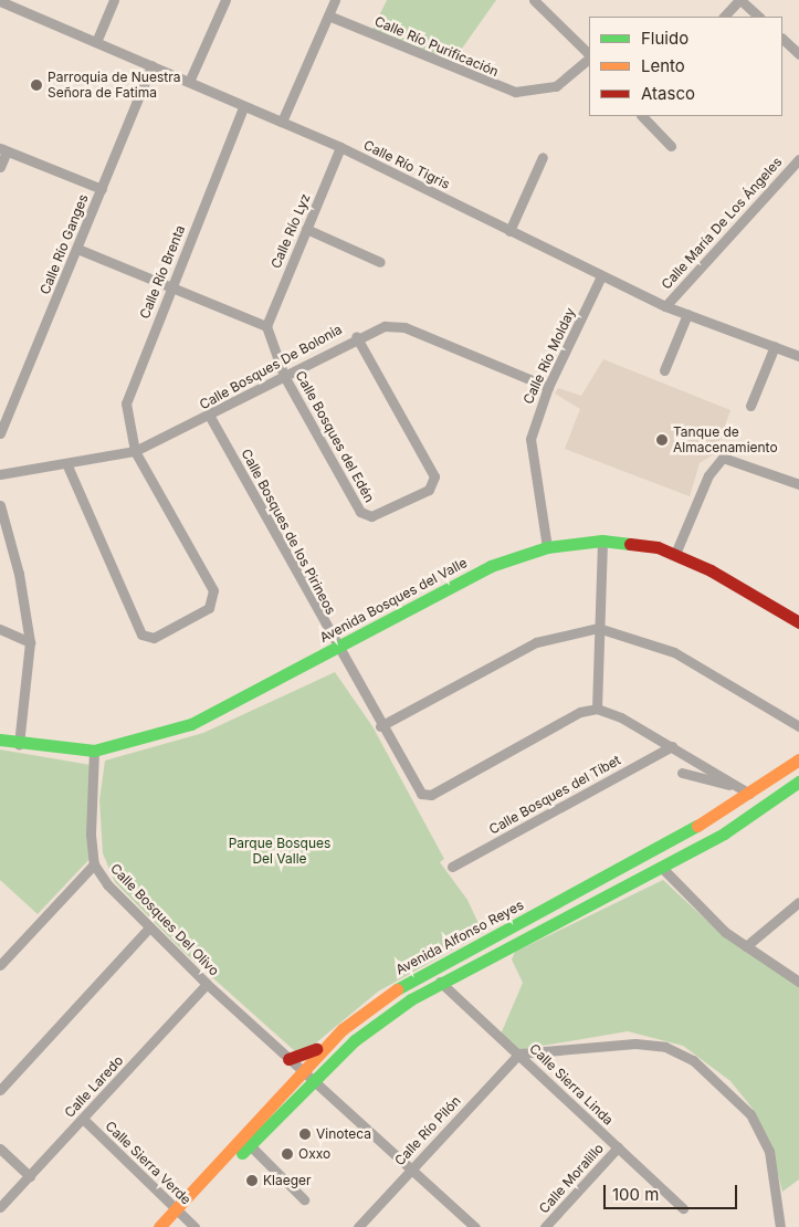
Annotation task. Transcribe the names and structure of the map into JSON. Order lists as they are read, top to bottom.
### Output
{
  "streets": {
    "main road": ["Avenida Bosques del Valle", "Avenida Alfonso Reyes"],
    "street": [
      "Calle Río Purificación",
      "Calle Río Tigris",
      "Calle María De Los Ángeles",
      "Calle Río Lyz",
      "Calle Río Ganges",
      "Calle Río Brenta",
      "Calle Río Molday",
      "Calle Bosques De Bolonia",
      "Calle Bosques del Edén",
      "Calle Bosques de los Pirineos",
      "Calle Bosques del Tíbet",
      "Calle Bosques Del Olivo",
      "Calle Sierra Linda",
      "Calle Laredo",
      "Calle Río Pilón",
      "Calle Sierra Verde",
      "Calle Moralillo"
    ]
  },
  "crossings": [
    ["Calle Río Tigris", "Calle María De Los Ángeles"],
    ["Calle Río Tigris", "Calle Río Lyz"],
    ["Calle Río Tigris", "Calle Río Ganges"],
    ["Calle Río Tigris", "Calle Río Brenta"],
    ["Calle Río Tigris", "Calle Río Molday"],
    ["Calle Río Lyz", "Calle Bosques del Edén"],
    ["Calle Río Brenta", "Calle Bosques De Bolonia"],
    ["Calle Río Molday", "Calle Bosques De Bolonia"],
    ["Calle Río Molday", "Avenida Bosques del Valle"],
    ["Calle Bosques De Bolonia", "Calle Bosques del Edén"],
    ["Calle Bosques De Bolonia", "Calle Bosques de los Pirineos"],
    ["Calle Bosques de los Pirineos", "Avenida Bosques del Valle"],
    ["Avenida Bosques del Valle", "Calle Bosques Del Olivo"],
    ["Calle Bosques Del Olivo", "Avenida Alfonso Reyes"],
    ["Calle Bosques Del Olivo", "Calle Laredo"],
    ["Calle Bosques Del Olivo", "Calle Río Pilón"],
    ["Avenida Alfonso Reyes", "Calle Sierra Linda"],
    ["Avenida Alfonso Reyes", "Calle Sierra Verde"],
    ["Calle Sierra Linda", "Calle Río Pilón"],
    ["Calle Sierra Linda", "Calle Moralillo"],
    ["Calle Laredo", "Calle Sierra Verde"]
  ],
  "parks": ["Parque Bosques Del Valle"],
  "places": [
    "Parroquia de Nuestra Señora de Fatima",
    "Tanque de Almacenamiento",
    "Vinoteca",
    "Oxxo",
    "Klaeger"
  ],
  "legend": ["Fluido", "Lento", "Atasco"],
  "scale_bar": "100 m"
}
